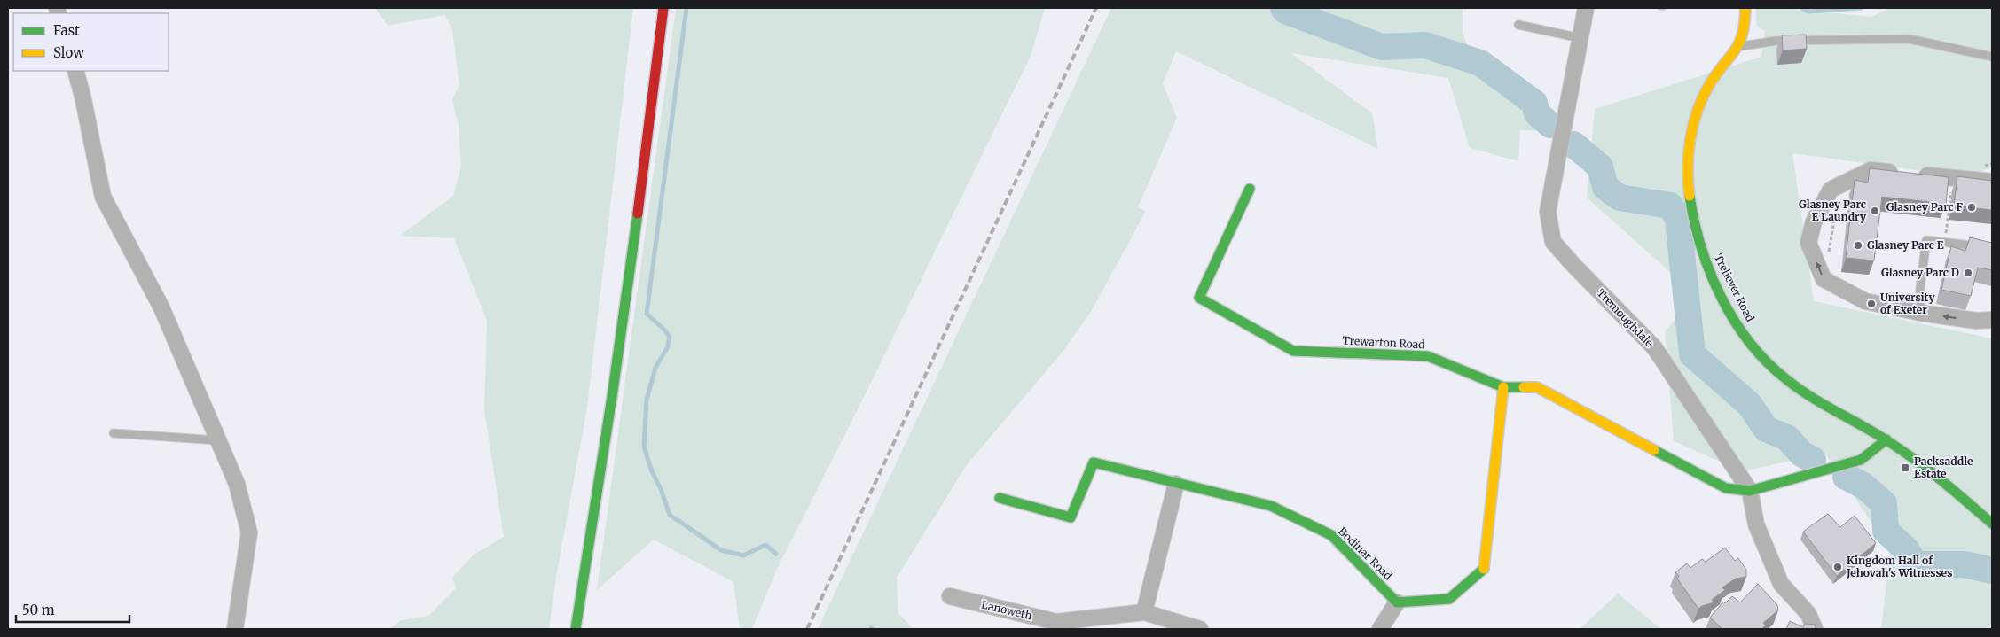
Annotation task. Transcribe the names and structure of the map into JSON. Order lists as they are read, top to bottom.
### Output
{
  "streets": {
    "street": [
      "Treliever Road",
      "Tremoughdale",
      "Trewarton Road",
      "Bodinar Road",
      "Lanoweth"
    ]
  },
  "crossings": [
    ["Tremoughdale", "Trewarton Road"]
  ],
  "places": {
    "other": [
      "Glasney Parc F",
      "Glasney Parc E Laundry",
      "Glasney Parc E",
      "Glasney Parc D",
      "University of Exeter",
      "Kingdom Hall of Jehovah's Witnesses"
    ],
    "transit": ["Packsaddle Estate"]
  },
  "legend": ["Fast", "Slow"],
  "scale_bar": "50 m"
}
